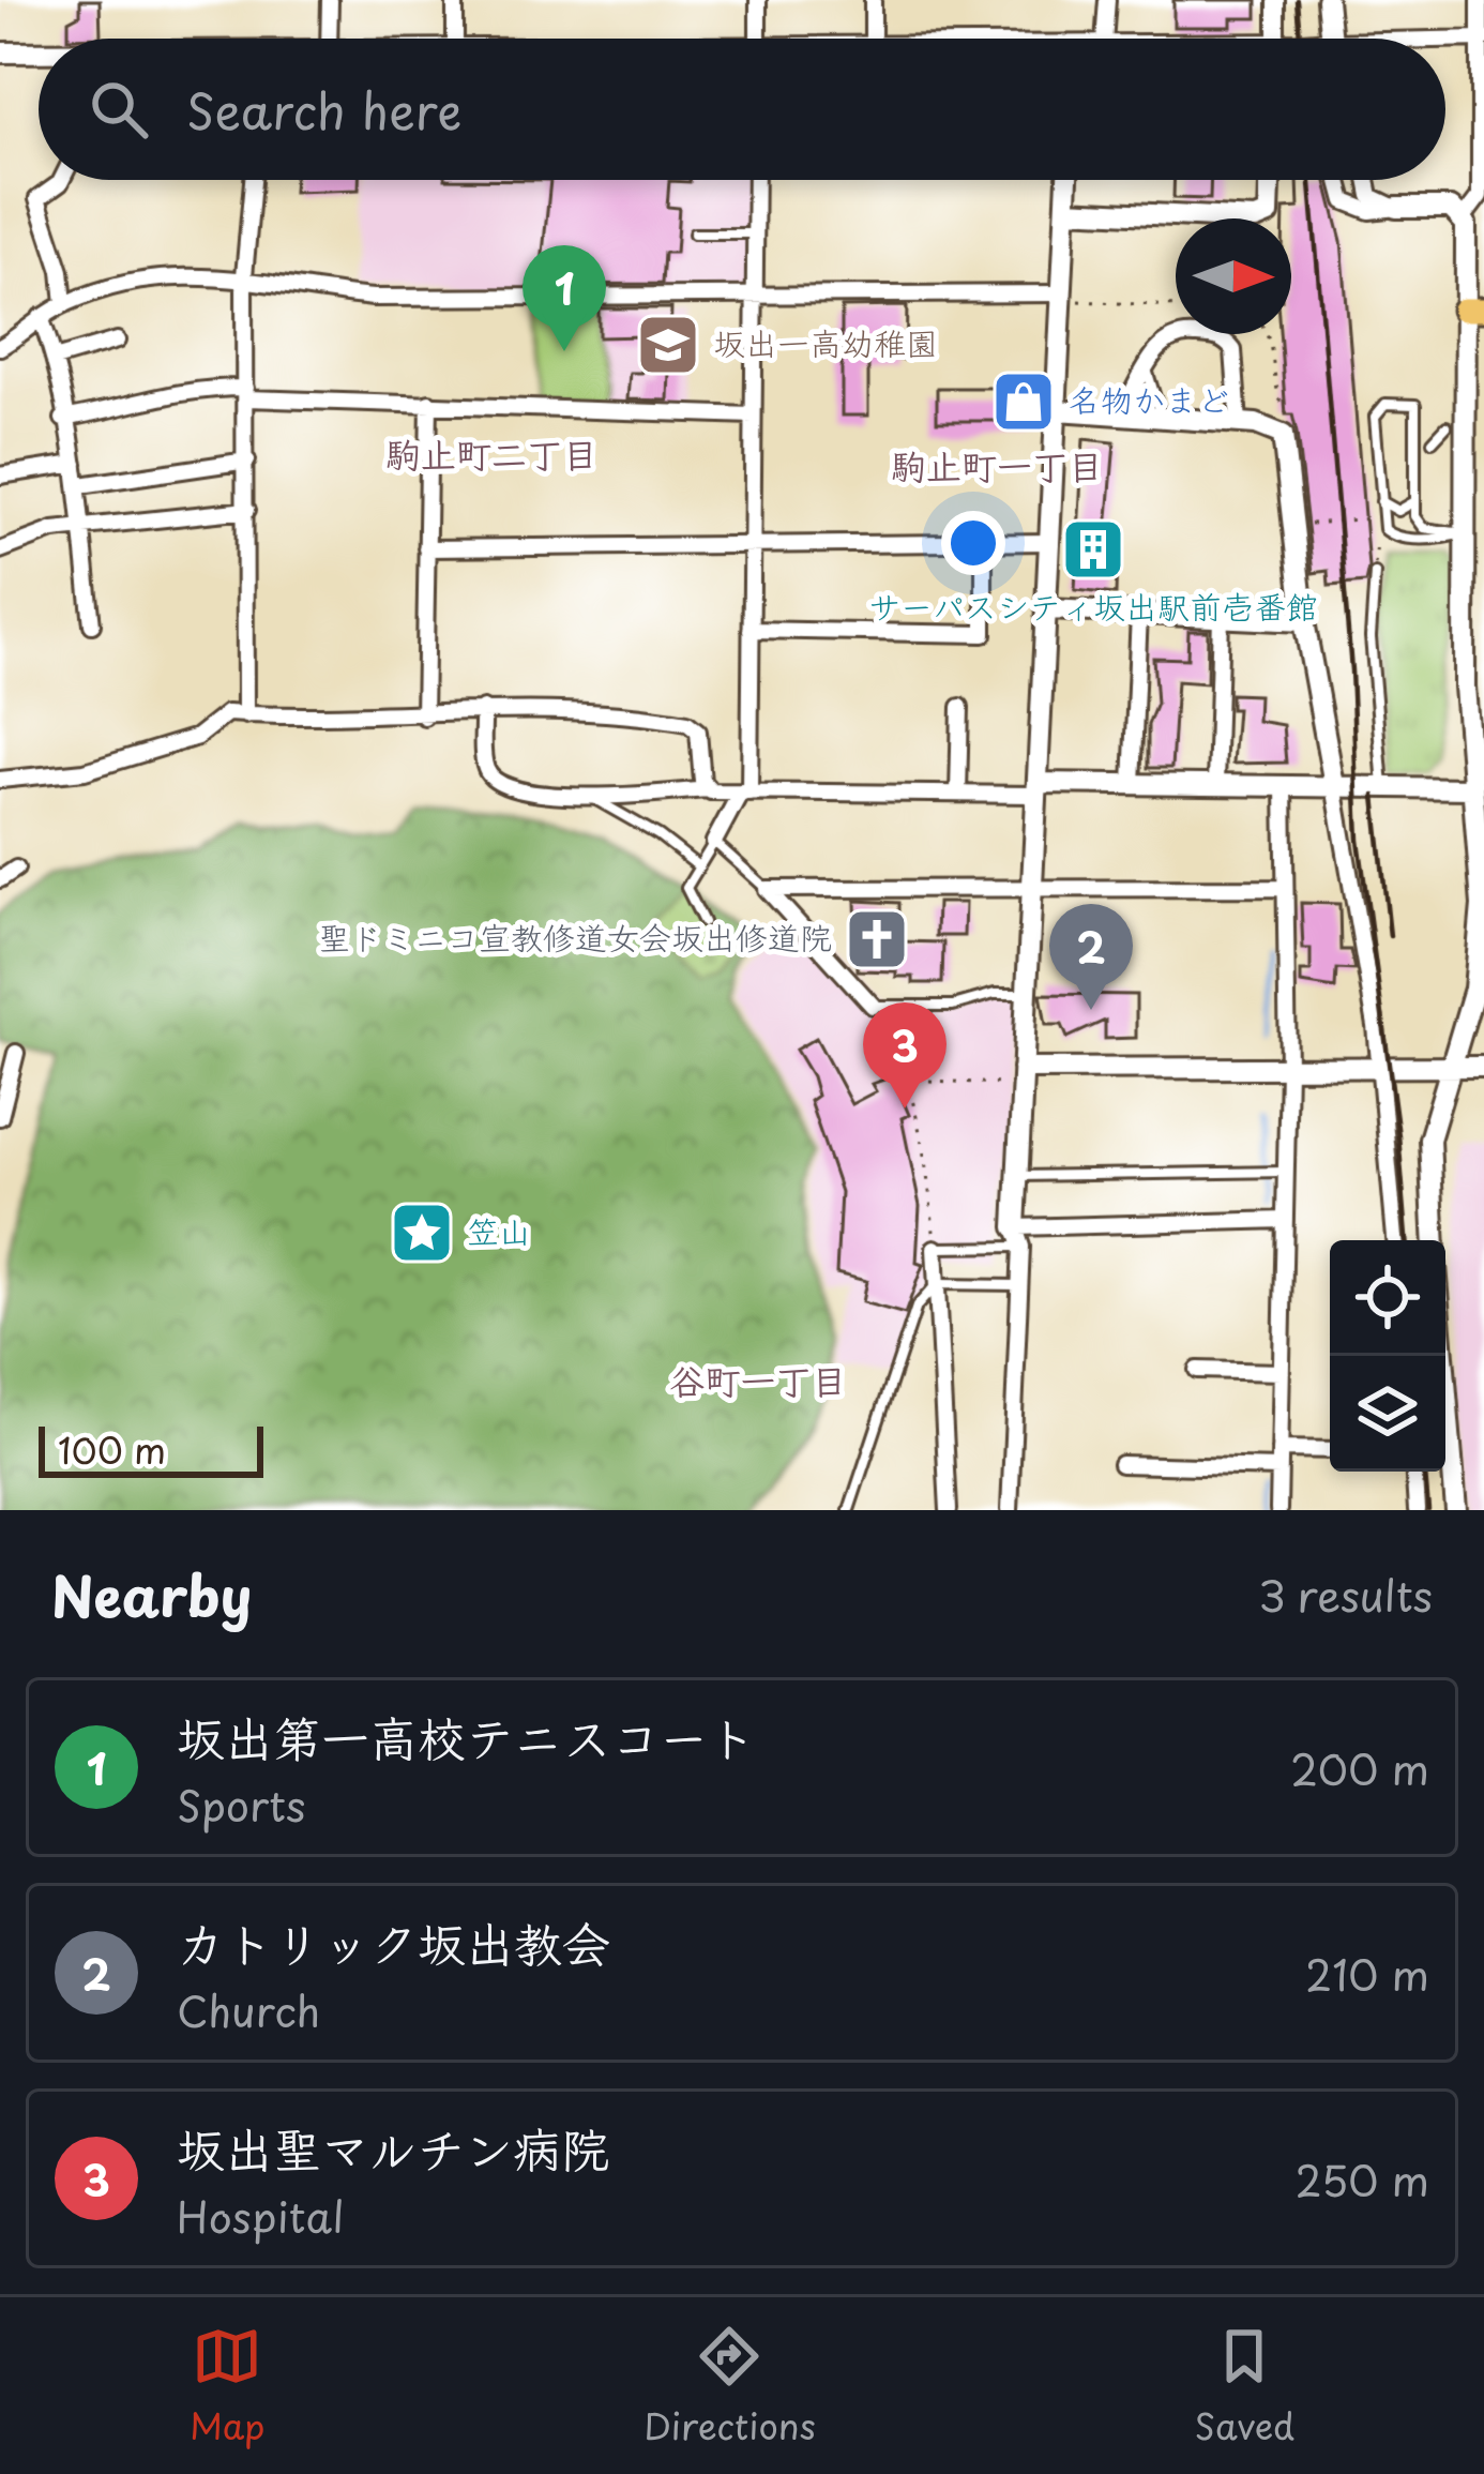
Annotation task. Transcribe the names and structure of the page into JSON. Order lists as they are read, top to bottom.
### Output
{
  "districts": ["駒止町二丁目", "駒止町一丁目", "谷町一丁目"],
  "places": {
    "school or university": ["坂出一高幼稚園"],
    "shop": ["名物かまど"],
    "building": ["サーパスシティ坂出駅前壱番館"],
    "church": ["聖ドミニコ宣教修道女会坂出修道院"],
    "place": ["笠山"]
  },
  "scale_bar": "100 m",
  "north": "right",
  "page": {
    "search": "Search here",
    "pins": ["1", "2", "3"],
    "scale": "100 m",
    "heading": ["Nearby", "3 results"],
    "list": [
      {
        "mark": "1",
        "name": "坂出第一高校テニスコート",
        "note": "Sports",
        "value": "200 m"
      },
      {
        "mark": "2",
        "name": "カトリック坂出教会",
        "note": "Church",
        "value": "210 m"
      },
      {
        "mark": "3",
        "name": "坂出聖マルチン病院",
        "note": "Hospital",
        "value": "250 m"
      }
    ],
    "nav": ["Map", "Directions", "Saved"]
  }
}
